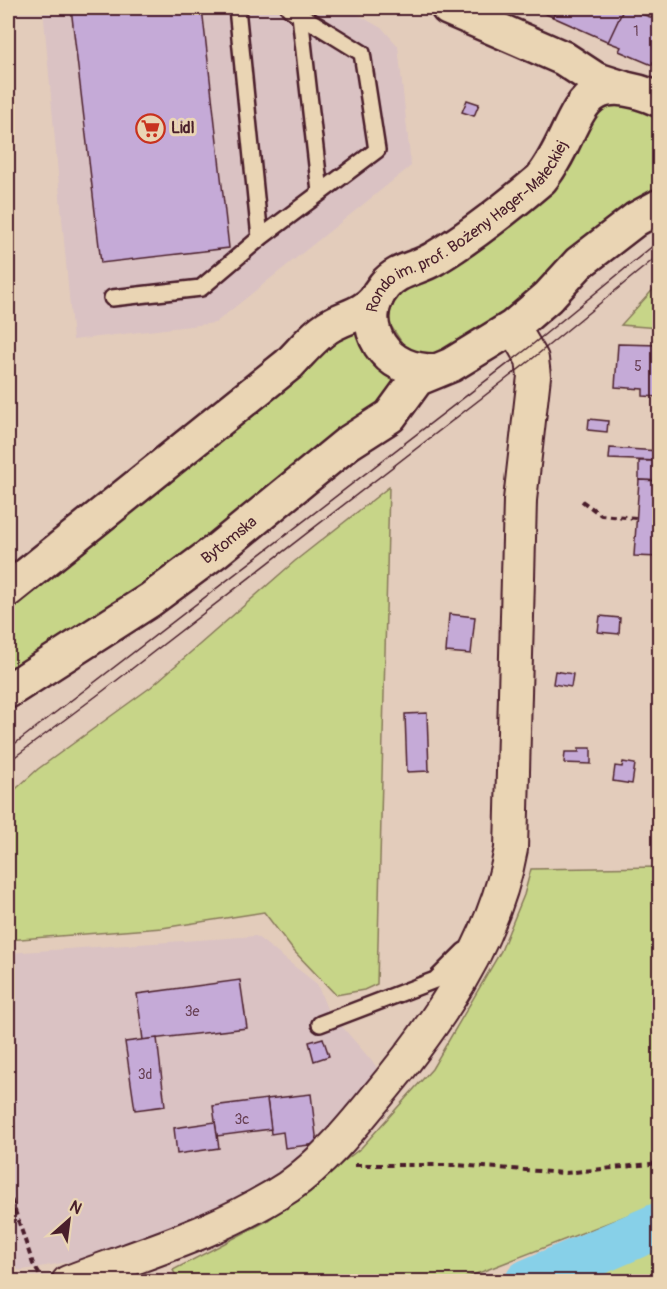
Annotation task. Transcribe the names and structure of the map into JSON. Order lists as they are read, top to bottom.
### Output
{
  "streets": {
    "street": ["Rondo im. prof. Bożeny Hager-Małeckiej", "Bytomska"]
  },
  "crossings": [
    ["Rondo im. prof. Bożeny Hager-Małeckiej", "Bytomska"]
  ],
  "places": {
    "supermarket": ["Lidl"]
  },
  "house_numbers": [
    "1",
    "5",
    "3e",
    "3d",
    "3c"
  ],
  "north": "top right"
}
